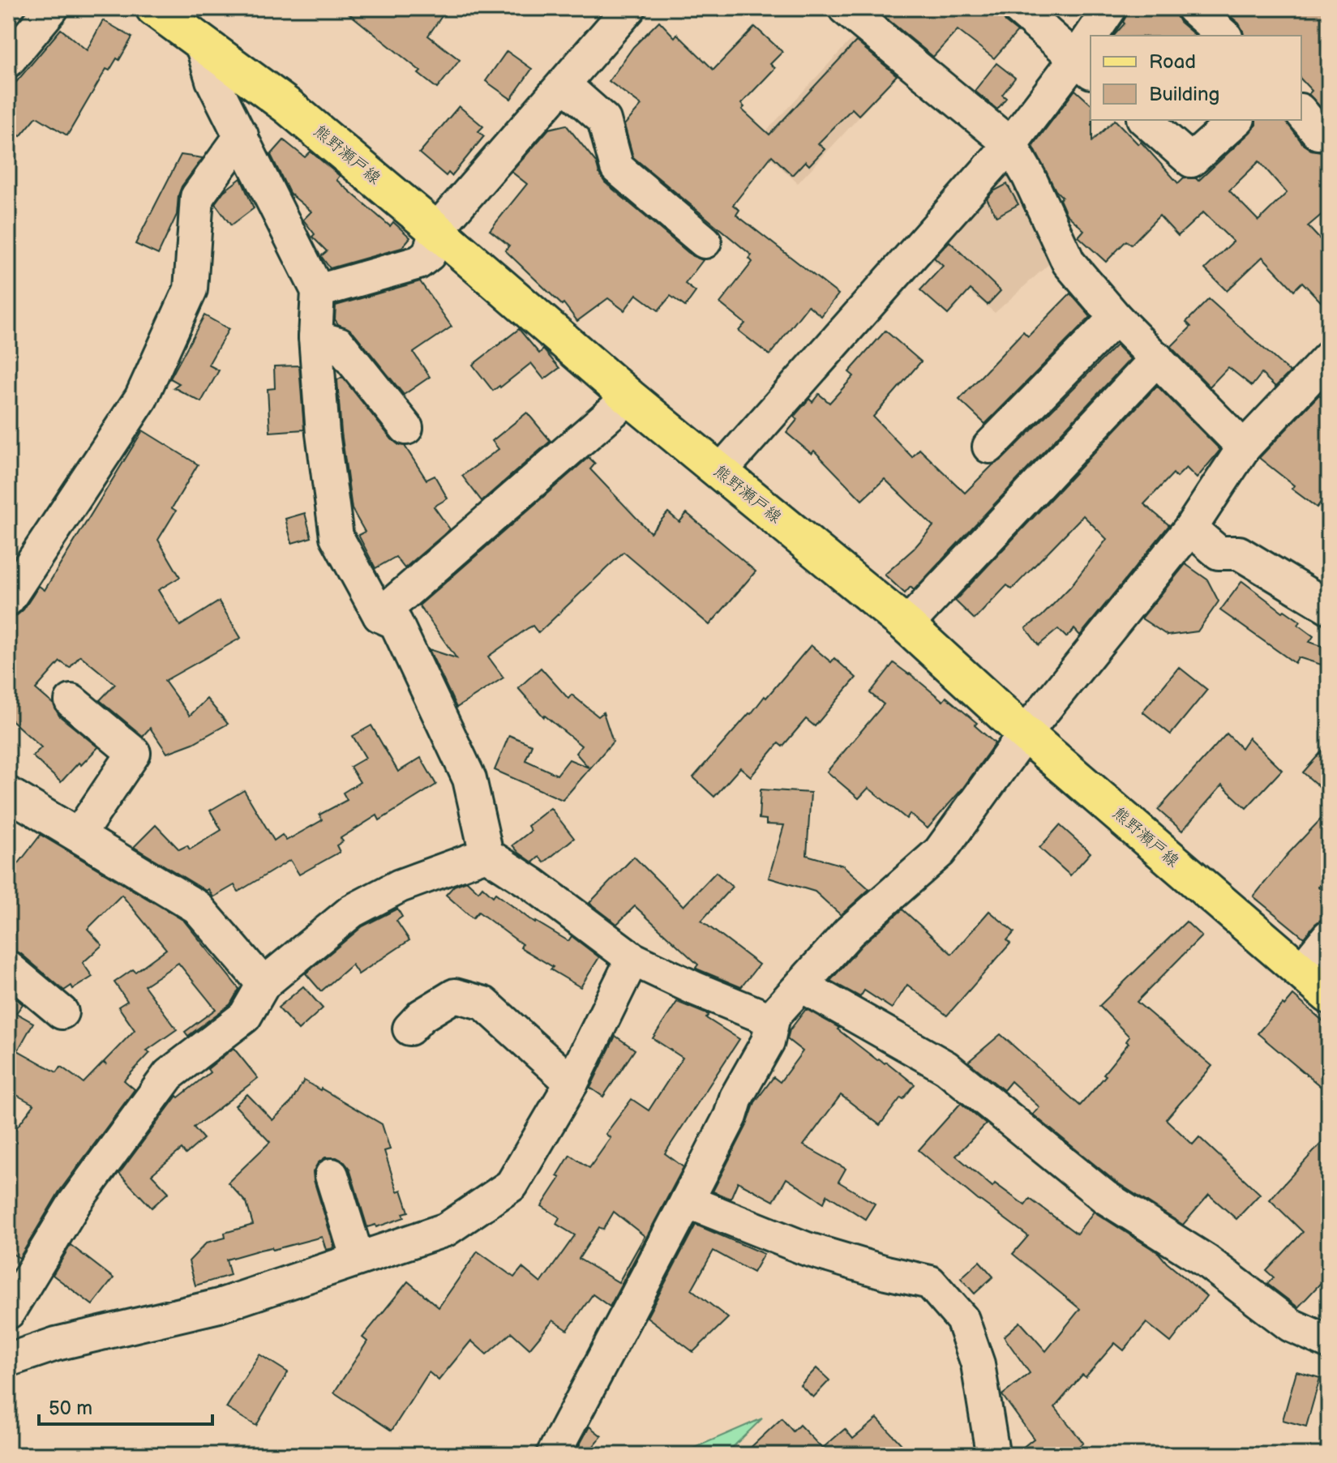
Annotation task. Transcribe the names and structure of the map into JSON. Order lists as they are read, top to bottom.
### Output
{
  "streets": {
    "main road": ["熊野瀬戸線"]
  },
  "legend": ["Road", "Building"],
  "scale_bar": "50 m"
}
